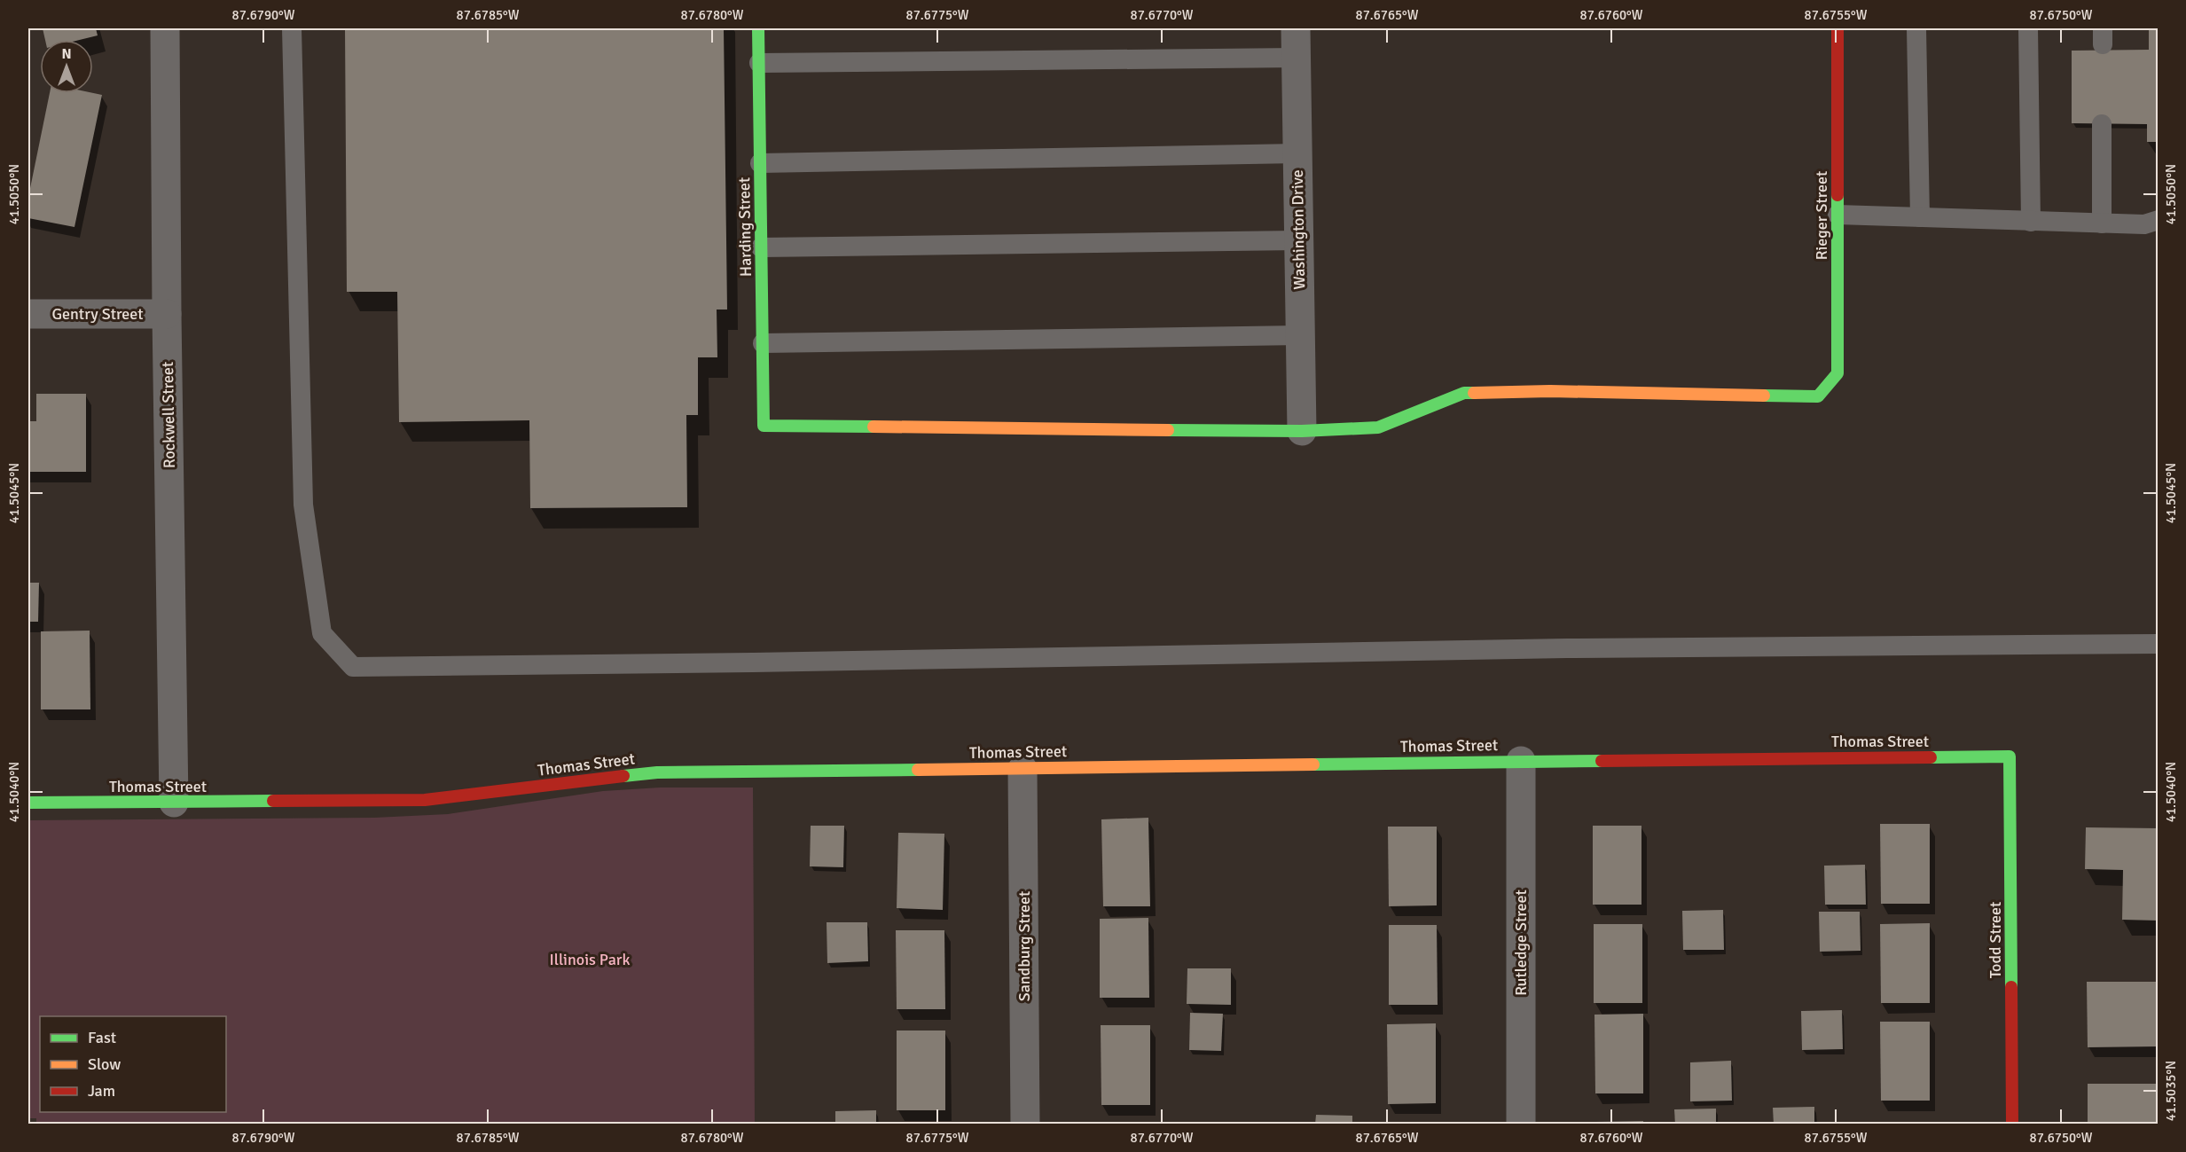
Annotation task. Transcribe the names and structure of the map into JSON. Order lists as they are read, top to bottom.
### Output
{
  "streets": {
    "street": [
      "Rieger Street",
      "Harding Street",
      "Washington Drive",
      "Gentry Street",
      "Rockwell Street",
      "Thomas Street",
      "Todd Street",
      "Rutledge Street",
      "Sandburg Street"
    ]
  },
  "crossings": [
    ["Rieger Street", "Harding Street"],
    ["Rieger Street", "Washington Drive"],
    ["Harding Street", "Washington Drive"],
    ["Gentry Street", "Rockwell Street"],
    ["Rockwell Street", "Thomas Street"],
    ["Thomas Street", "Todd Street"],
    ["Thomas Street", "Rutledge Street"],
    ["Thomas Street", "Sandburg Street"]
  ],
  "parks": ["Illinois Park"],
  "legend": ["Fast", "Slow", "Jam"],
  "north": "top",
  "coordinates": [
    "87.6790°W",
    "87.6785°W",
    "87.6780°W",
    "87.6775°W",
    "87.6770°W",
    "87.6765°W",
    "87.6760°W",
    "87.6755°W",
    "87.6750°W",
    "41.5050°N",
    "41.5045°N",
    "41.5040°N",
    "41.5035°N"
  ]
}
